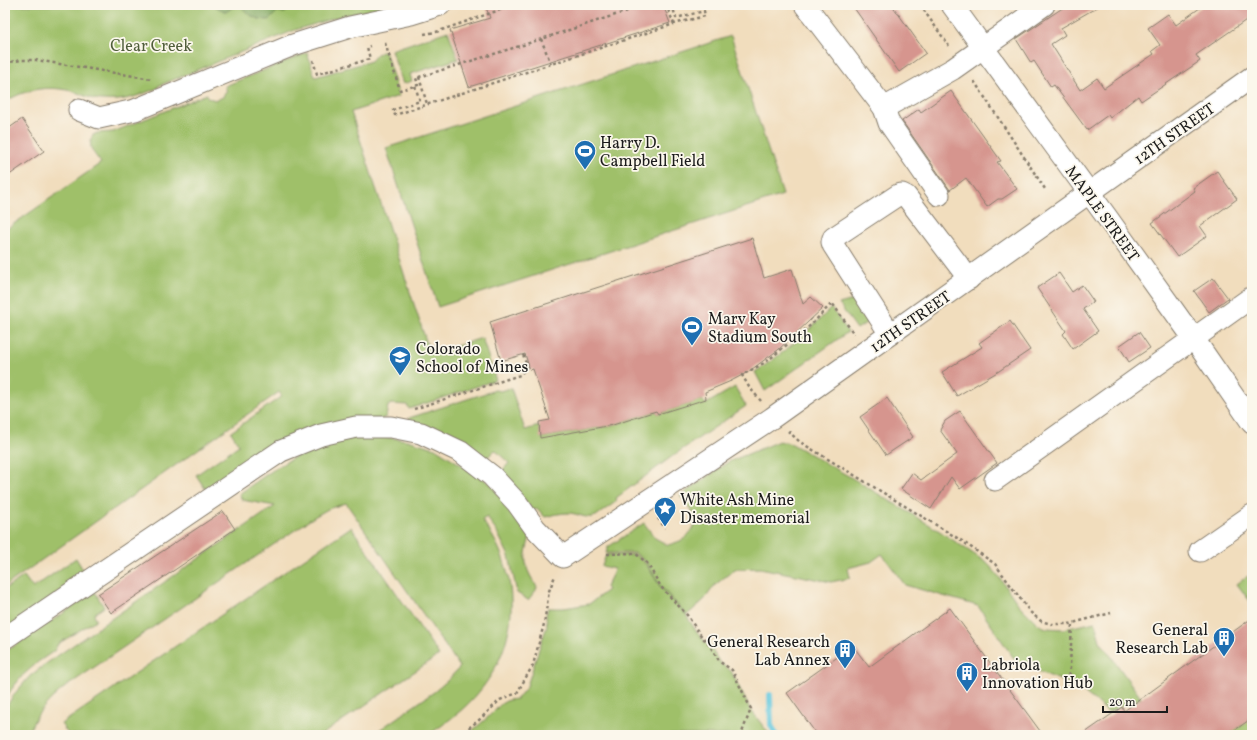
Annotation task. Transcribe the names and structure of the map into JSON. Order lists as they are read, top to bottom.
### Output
{
  "streets": {
    "street": ["12TH STREET", "MAPLE STREET"]
  },
  "crossings": [
    ["12TH STREET", "MAPLE STREET"]
  ],
  "parks": ["Clear Creek"],
  "places": {
    "sports": ["Harry D. Campbell Field", "Marv Kay Stadium South"],
    "school or university": ["Colorado School of Mines"],
    "place": ["White Ash Mine Disaster memorial"],
    "building": ["General Research Lab", "General Research Lab Annex", "Labriola Innovation Hub"]
  },
  "scale_bar": "20 m"
}
